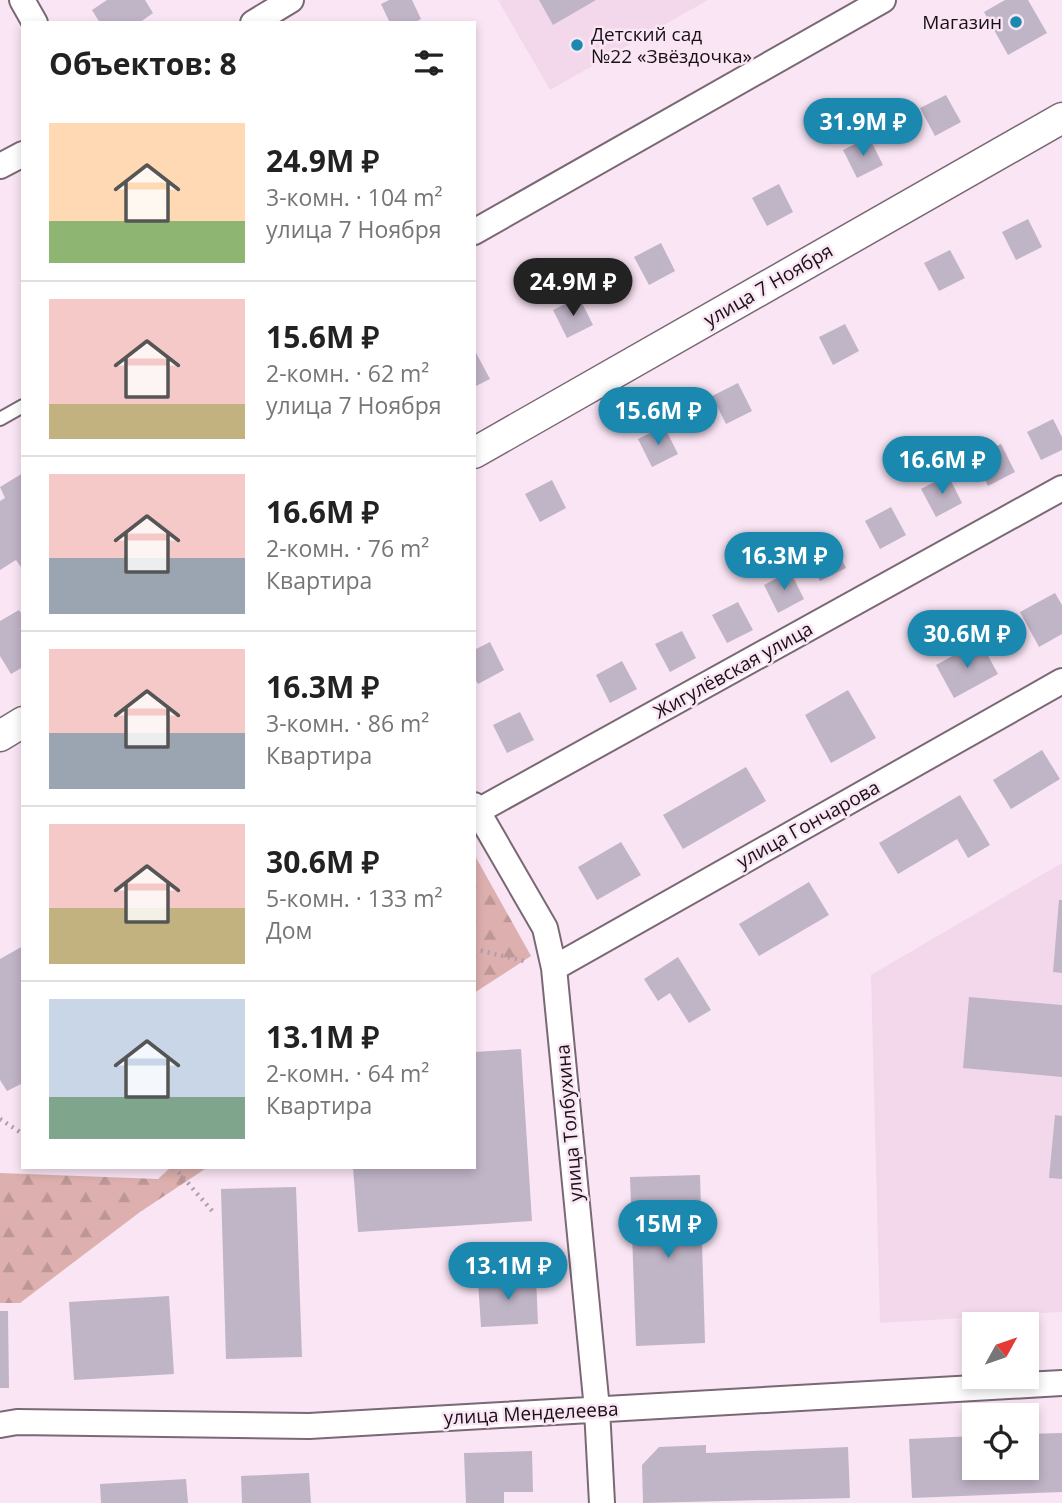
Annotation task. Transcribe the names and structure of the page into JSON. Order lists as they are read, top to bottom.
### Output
{
  "streets": {
    "street": [
      "улица 7 Ноября",
      "Жигулёвская улица",
      "улица Гончарова",
      "улица Толбухина",
      "улица Менделеева"
    ]
  },
  "crossings": [
    ["Жигулёвская улица", "улица Толбухина"],
    ["улица Гончарова", "улица Толбухина"],
    ["улица Толбухина", "улица Менделеева"]
  ],
  "places": ["Магазин", "Детский сад №22 «Звёздочка»"],
  "north": "top right",
  "page": {
    "heading": "Объектов: 8",
    "price": [
      "31.9M ₽",
      "24.9M ₽",
      "15.6M ₽",
      "16.6M ₽",
      "16.3M ₽",
      "30.6M ₽",
      "15M ₽",
      "13.1M ₽"
    ],
    "list": [
      {
        "name": "24.9M ₽",
        "note": "3-комн. · 104 m² · улица 7 Ноября"
      },
      {
        "name": "15.6M ₽",
        "note": "2-комн. · 62 m² · улица 7 Ноября"
      },
      {
        "name": "16.6M ₽",
        "note": "2-комн. · 76 m² · Квартира"
      },
      {
        "name": "16.3M ₽",
        "note": "3-комн. · 86 m² · Квартира"
      },
      {
        "name": "30.6M ₽",
        "note": "5-комн. · 133 m² · Дом"
      },
      {
        "name": "13.1M ₽",
        "note": "2-комн. · 64 m² · Квартира"
      }
    ]
  }
}
